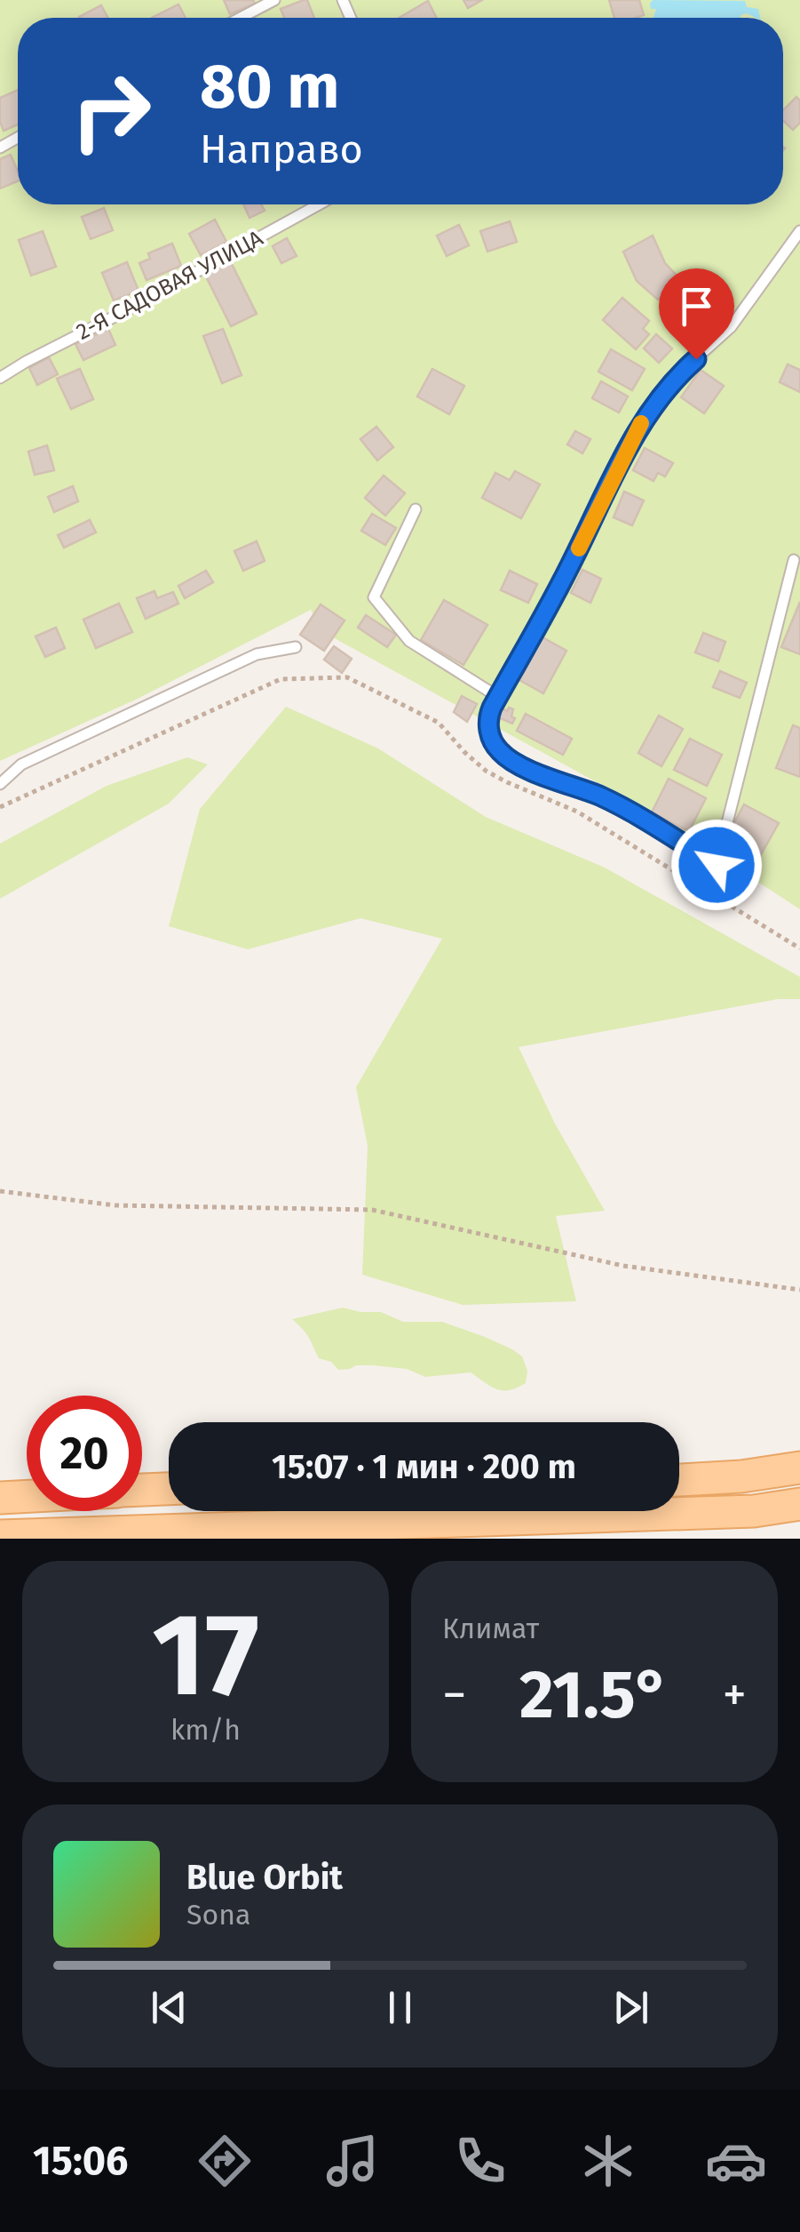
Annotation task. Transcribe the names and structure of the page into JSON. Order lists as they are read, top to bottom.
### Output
{
  "streets": {
    "lane": ["2-Я САДОВАЯ УЛИЦА"]
  },
  "page": {
    "turn": ["80 m", "Направо"],
    "limit": "20",
    "trip": "15:07 · 1 мин · 200 m",
    "tile": [
      ["17", "km/h"],
      "Климат"
    ],
    "heat": ["−", "21.5°", "+"],
    "song": ["Blue Orbit", "Sona"],
    "tabs": "15:06"
  }
}
